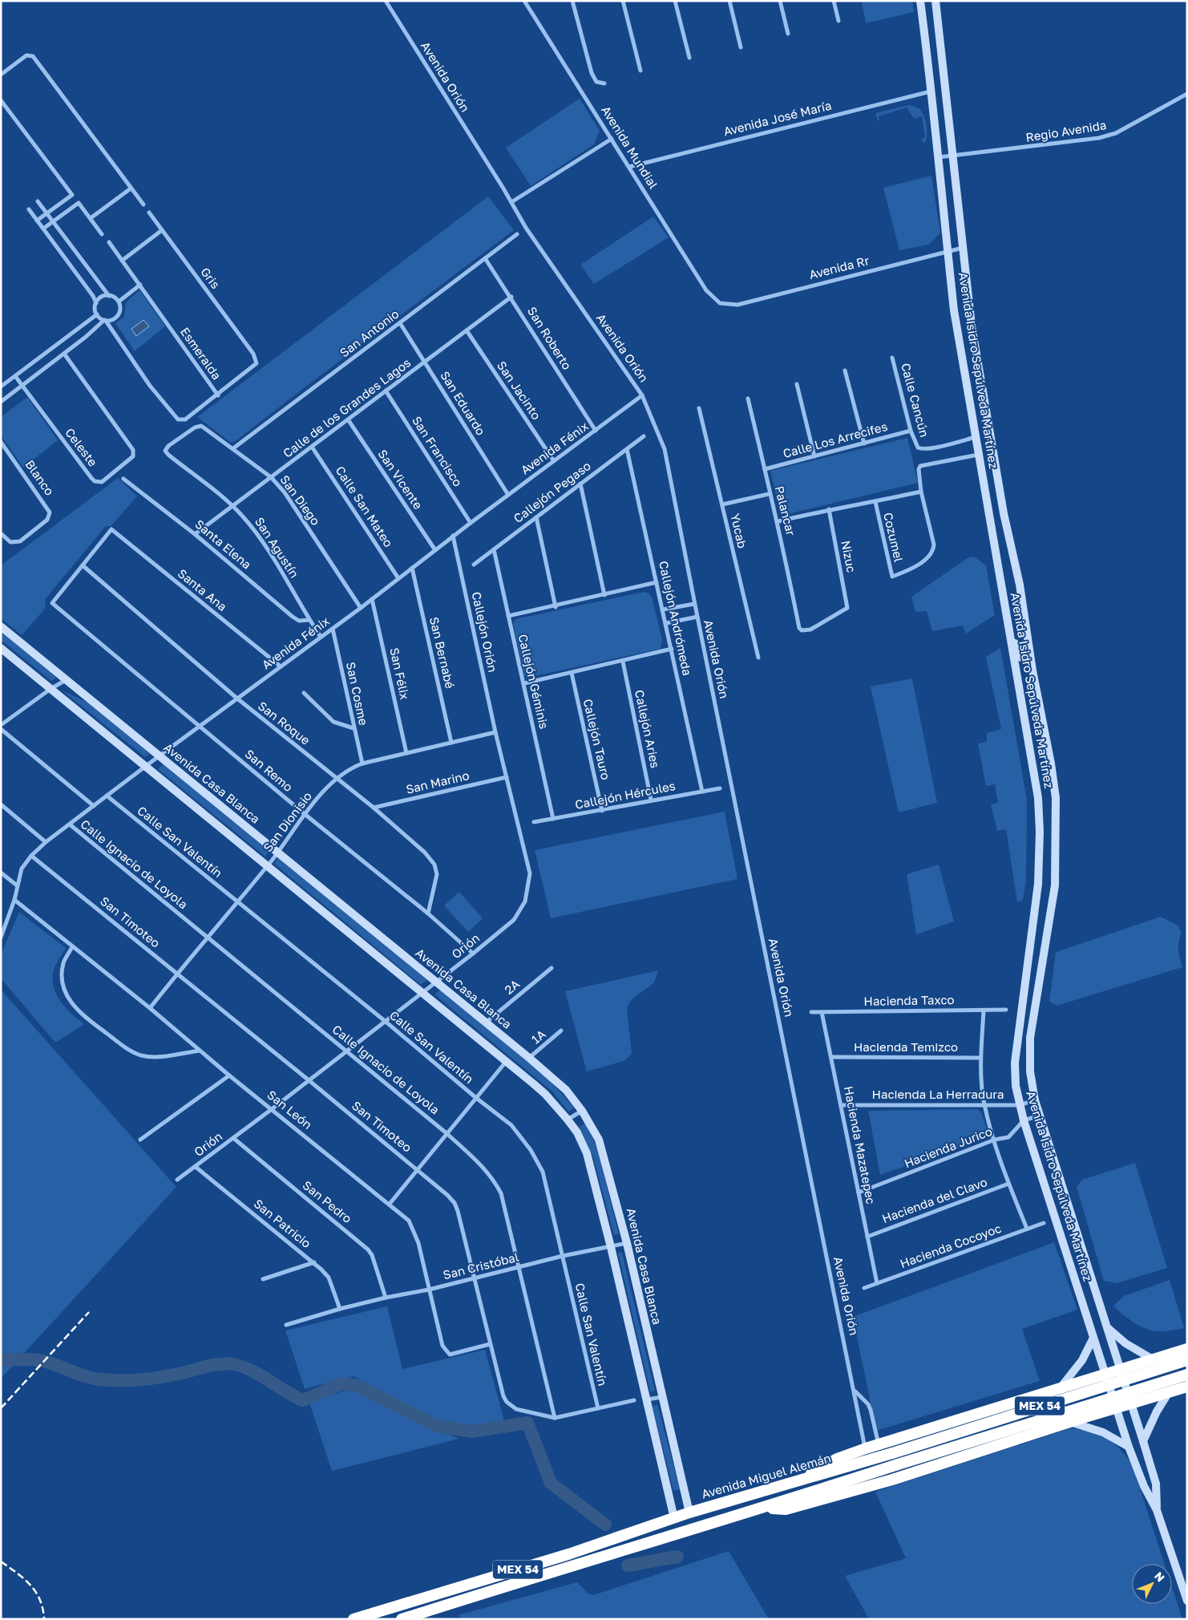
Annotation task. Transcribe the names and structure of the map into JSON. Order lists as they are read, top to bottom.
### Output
{
  "streets": {
    "highway": ["MEX 54", "Avenida Miguel Alemán"],
    "main road": ["Avenida Isidro Sepúlveda Martínez", "Avenida Casa Blanca"],
    "street": [
      "Avenida Orión",
      "Avenida José María",
      "Regio Avenida",
      "Avenida Mundial",
      "Avenida Rr",
      "Gris",
      "San Antonio",
      "San Roberto",
      "Esmeralda",
      "San Jacinto",
      "Calle Cancún",
      "San Eduardo",
      "Calle de los Grandes Lagos",
      "Calle Los Arrecifes",
      "Celeste",
      "Avenida Fénix",
      "San Francisco",
      "Blanco",
      "San Vicente",
      "Callejón Pegaso",
      "San Diego",
      "Calle San Mateo",
      "Palancar",
      "Yucab",
      "Cozumel",
      "Santa Elena",
      "San Agustín",
      "Nizuc",
      "Santa Ana",
      "Callejón Andrómeda",
      "Callejón Orión",
      "San Bernabé",
      "San Félix",
      "Callejón Géminis",
      "San Cosme",
      "San Roque",
      "Callejón Aries",
      "Callejón Tauro",
      "San Remo",
      "San Marino",
      "Callejón Hércules",
      "San Dionisio",
      "Calle San Valentín",
      "Calle Ignacio de Loyola",
      "San Timoteo",
      "Orión",
      "2A",
      "Hacienda Taxco",
      "1A",
      "Hacienda Temizco",
      "Hacienda La Herradura",
      "San León",
      "Hacienda Mazatepec",
      "Hacienda Jurico",
      "Hacienda del Clavo",
      "San Pedro",
      "San Patricio",
      "Hacienda Cocoyoc",
      "San Cristóbal"
    ]
  },
  "crossings": [
    ["Avenida Orión", "Avenida Fénix"],
    ["Avenida José María", "Avenida Mundial"],
    ["Avenida José María", "Avenida Isidro Sepúlveda Martínez"],
    ["Regio Avenida", "Avenida Isidro Sepúlveda Martínez"],
    ["Avenida Mundial", "Avenida Rr"],
    ["Avenida Rr", "Avenida Isidro Sepúlveda Martínez"],
    ["Gris", "Esmeralda"],
    ["San Antonio", "San Roberto"],
    ["San Antonio", "San Eduardo"],
    ["San Antonio", "San Diego"],
    ["San Roberto", "Calle de los Grandes Lagos"],
    ["San Roberto", "Avenida Fénix"],
    ["Avenida Isidro Sepúlveda Martínez", "Calle Cancún"],
    ["Avenida Isidro Sepúlveda Martínez", "Hacienda La Herradura"],
    ["Avenida Isidro Sepúlveda Martínez", "Hacienda Jurico"],
    ["San Jacinto", "Calle de los Grandes Lagos"],
    ["San Jacinto", "Avenida Fénix"],
    ["Calle Cancún", "Calle Los Arrecifes"],
    ["San Eduardo", "Calle de los Grandes Lagos"],
    ["San Eduardo", "Avenida Fénix"],
    ["Calle de los Grandes Lagos", "San Francisco"],
    ["Calle de los Grandes Lagos", "San Vicente"],
    ["Calle de los Grandes Lagos", "San Diego"],
    ["Calle de los Grandes Lagos", "Calle San Mateo"],
    ["Calle de los Grandes Lagos", "Santa Elena"],
    ["Calle de los Grandes Lagos", "San Agustín"],
    ["Calle Los Arrecifes", "Palancar"],
    ["Avenida Fénix", "San Francisco"],
    ["Avenida Fénix", "San Vicente"],
    ["Avenida Fénix", "San Diego"],
    ["Avenida Fénix", "Calle San Mateo"],
    ["Avenida Fénix", "San Agustín"],
    ["Avenida Fénix", "Santa Ana"],
    ["Avenida Fénix", "Callejón Orión"],
    ["Avenida Fénix", "San Bernabé"],
    ["Avenida Fénix", "San Félix"],
    ["Avenida Fénix", "San Cosme"],
    ["Avenida Fénix", "San Roque"],
    ["Avenida Fénix", "San Remo"],
    ["Avenida Fénix", "Avenida Casa Blanca"],
    ["Avenida Fénix", "Calle San Valentín"],
    ["Avenida Fénix", "Calle Ignacio de Loyola"],
    ["Avenida Fénix", "San Timoteo"],
    ["Avenida Fénix", "San León"],
    ["Callejón Pegaso", "Callejón Andrómeda"],
    ["Callejón Pegaso", "Callejón Géminis"],
    ["San Diego", "San Agustín"],
    ["Palancar", "Nizuc"],
    ["Santa Elena", "San Agustín"],
    ["Santa Ana", "San Roque"],
    ["Santa Ana", "San Remo"],
    ["Callejón Andrómeda", "Callejón Hércules"],
    ["Callejón Orión", "San Dionisio"],
    ["Callejón Orión", "Orión"],
    ["San Bernabé", "San Dionisio"],
    ["San Félix", "San Dionisio"],
    ["Callejón Géminis", "Callejón Hércules"],
    ["San Cosme", "San Dionisio"],
    ["San Roque", "San Remo"],
    ["San Roque", "San Marino"],
    ["San Roque", "San Dionisio"],
    ["Callejón Aries", "Callejón Hércules"],
    ["Callejón Tauro", "Callejón Hércules"],
    ["San Remo", "San Dionisio"],
    ["San Remo", "Orión"],
    ["San Marino", "Orión"],
    ["Avenida Casa Blanca", "San Dionisio"],
    ["Avenida Casa Blanca", "Orión"],
    ["Avenida Casa Blanca", "2A"],
    ["Avenida Casa Blanca", "1A"],
    ["Avenida Casa Blanca", "San Cristóbal"],
    ["Avenida Casa Blanca", "Avenida Miguel Alemán"],
    ["San Dionisio", "Calle San Valentín"],
    ["San Dionisio", "Calle Ignacio de Loyola"],
    ["San Dionisio", "San Timoteo"],
    ["San Dionisio", "Orión"],
    ["San Dionisio", "San León"],
    ["Calle San Valentín", "San Timoteo"],
    ["Calle San Valentín", "Orión"],
    ["Calle San Valentín", "San Cristóbal"],
    ["Calle Ignacio de Loyola", "San Timoteo"],
    ["Calle Ignacio de Loyola", "Orión"],
    ["Calle Ignacio de Loyola", "San Cristóbal"],
    ["San Timoteo", "Orión"],
    ["San Timoteo", "San León"],
    ["San Timoteo", "San Cristóbal"],
    ["Orión", "San León"],
    ["Orión", "San Pedro"],
    ["Orión", "San Patricio"],
    ["Hacienda Taxco", "Hacienda Mazatepec"],
    ["Hacienda Temizco", "Hacienda Mazatepec"],
    ["Hacienda La Herradura", "Hacienda Mazatepec"],
    ["San León", "San Cristóbal"],
    ["Hacienda Mazatepec", "Hacienda Jurico"],
    ["Hacienda Mazatepec", "Hacienda del Clavo"],
    ["Hacienda Mazatepec", "Hacienda Cocoyoc"],
    ["San Pedro", "San Cristóbal"],
    ["San Patricio", "San Cristóbal"]
  ],
  "north": "top right"
}
